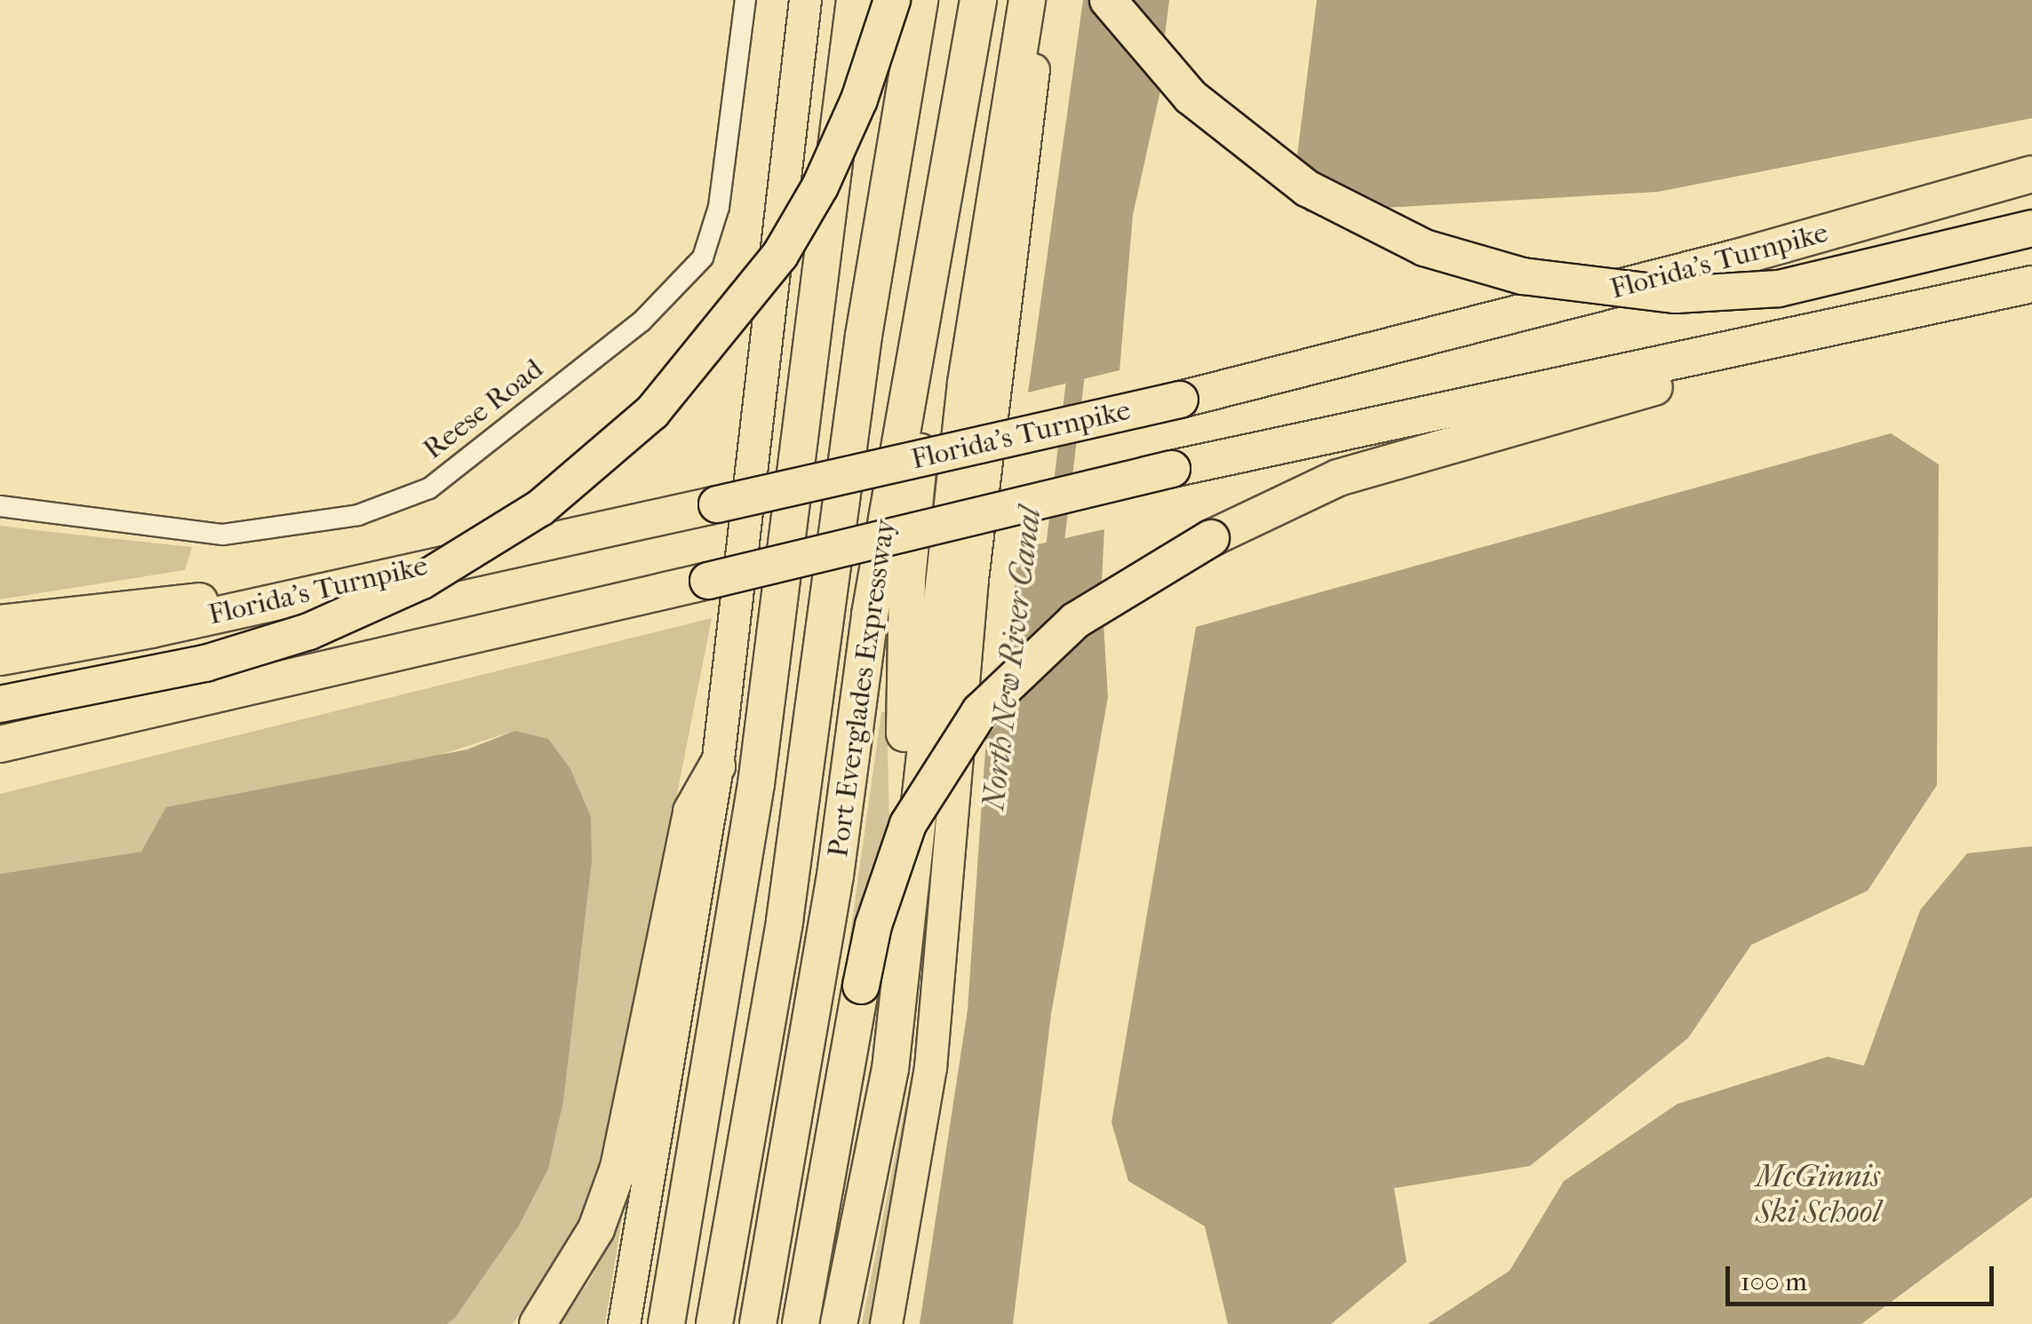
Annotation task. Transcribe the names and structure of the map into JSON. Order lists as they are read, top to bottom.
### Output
{
  "streets": {
    "highway": ["Florida's Turnpike", "Port Everglades Expressway"],
    "street": ["Reese Road"]
  },
  "water": ["North New River Canal", "McGinnis Ski School"],
  "scale_bar": "100 m"
}
